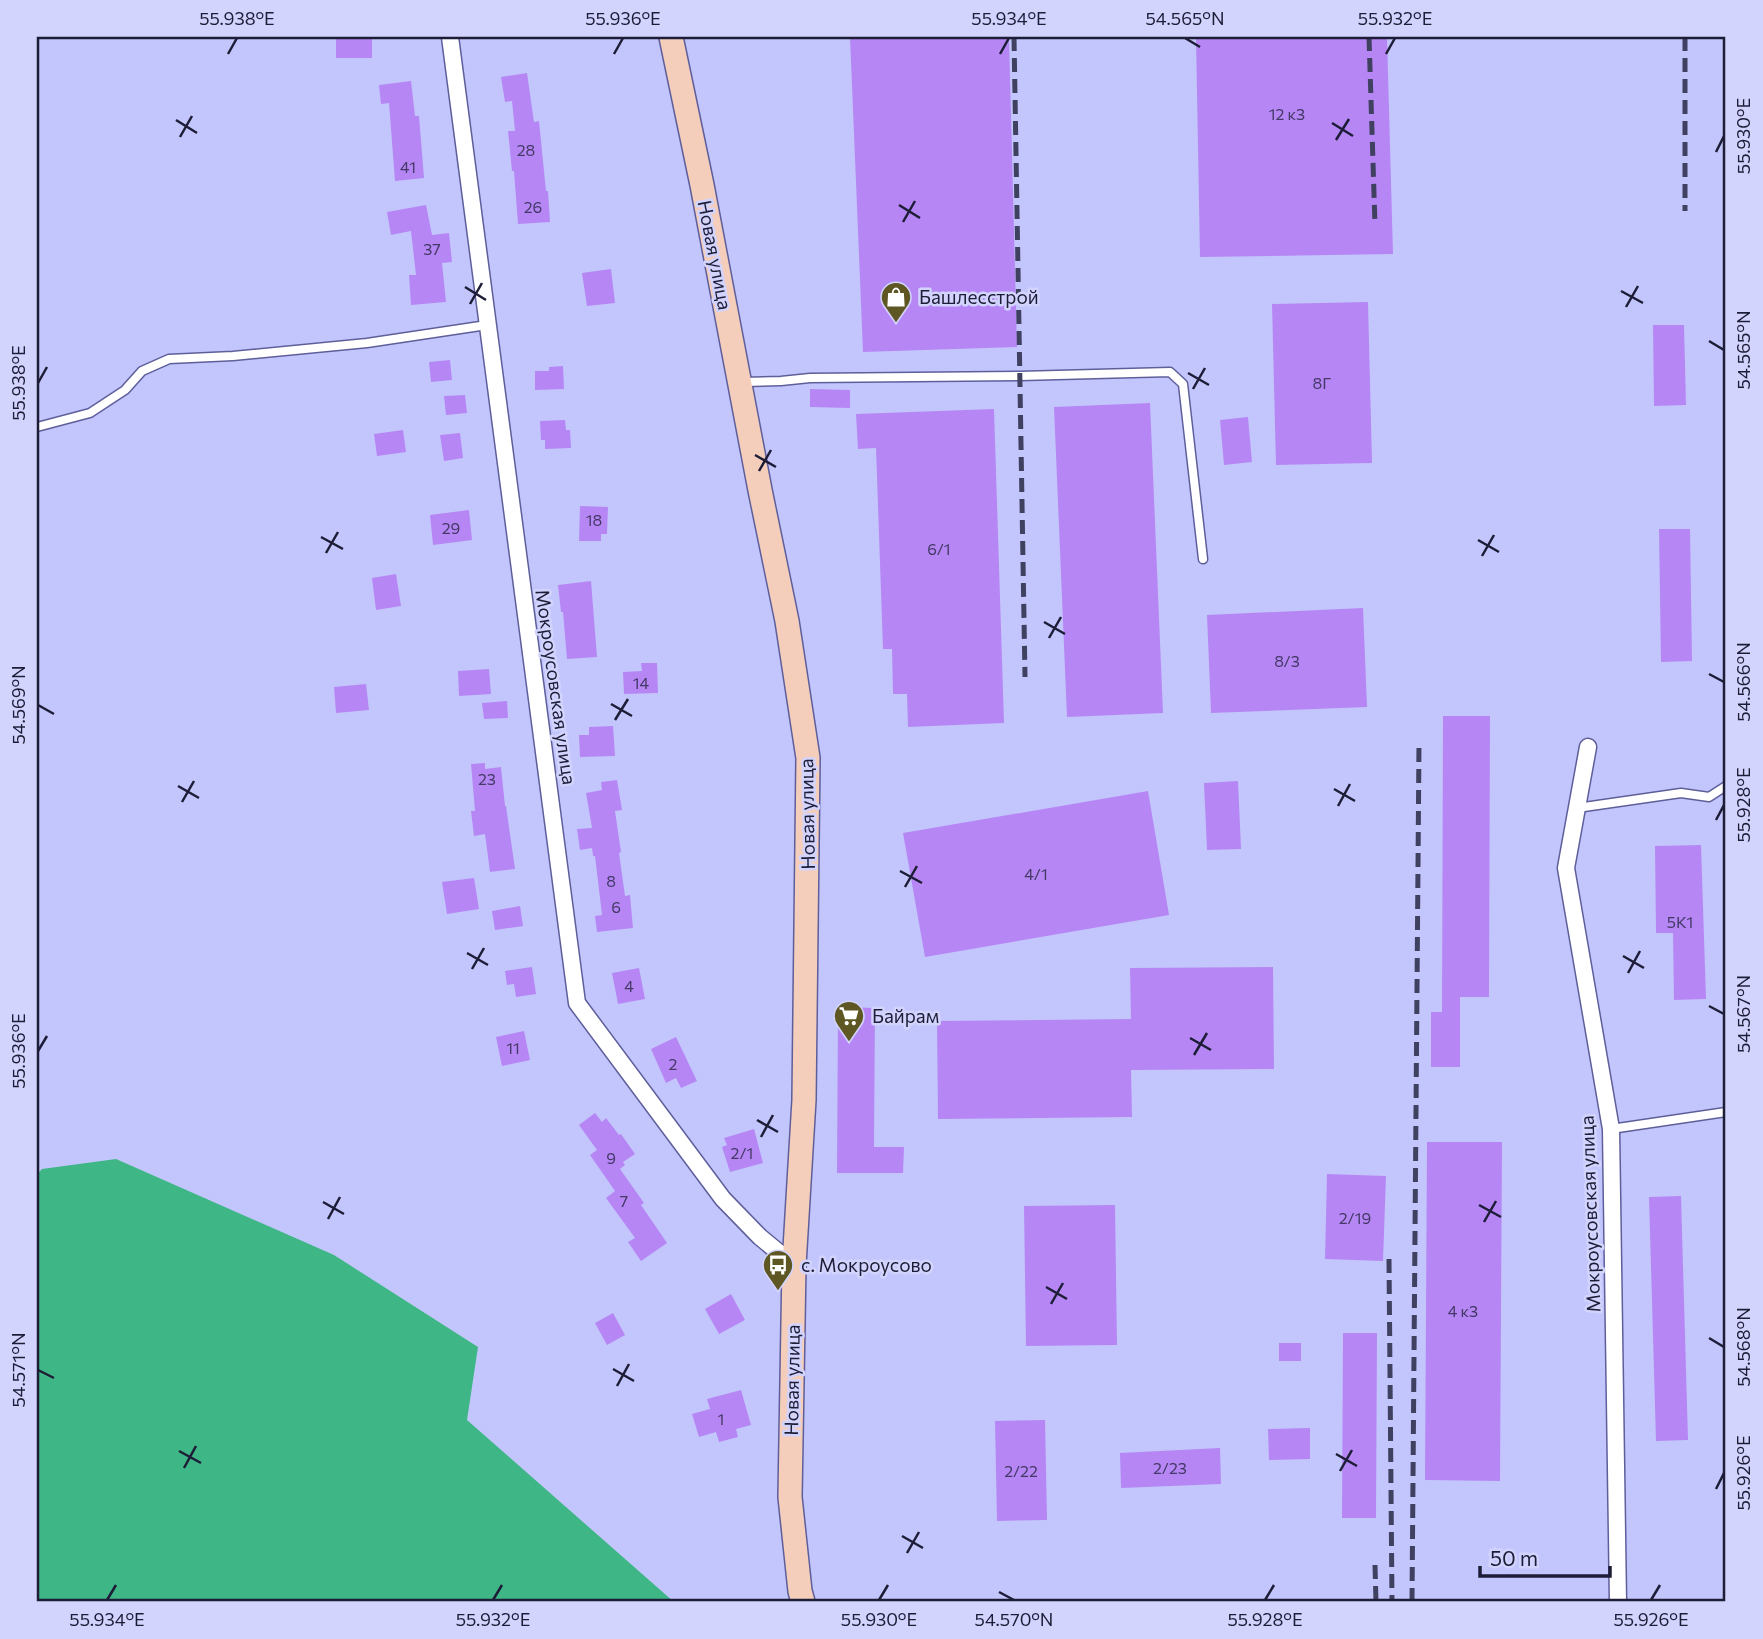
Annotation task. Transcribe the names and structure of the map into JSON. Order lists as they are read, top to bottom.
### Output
{
  "streets": {
    "main road": ["Новая улица"],
    "street": ["Мокроусовская улица"]
  },
  "crossings": [
    ["Новая улица", "Мокроусовская улица"]
  ],
  "places": {
    "shop": ["Башлесстрой"],
    "supermarket": ["Байрам"],
    "bus stop": ["с. Мокроусово"]
  },
  "house_numbers": [
    "12 к3",
    "28",
    "41",
    "26",
    "37",
    "8Г",
    "18",
    "29",
    "6/1",
    "8/3",
    "14",
    "23",
    "4/1",
    "8",
    "6",
    "5К1",
    "4",
    "11",
    "2",
    "2/1",
    "9",
    "7",
    "2/19",
    "4 к3",
    "1",
    "2/23",
    "2/22"
  ],
  "scale_bar": "50 m",
  "coordinates": [
    "55.938°E",
    "55.936°E",
    "55.934°E",
    "54.565°N",
    "55.932°E",
    "55.930°E",
    "54.566°N",
    "54.569°N",
    "55.928°E",
    "54.567°N",
    "54.568°N",
    "54.571°N",
    "55.926°E",
    "54.570°N"
  ]
}
